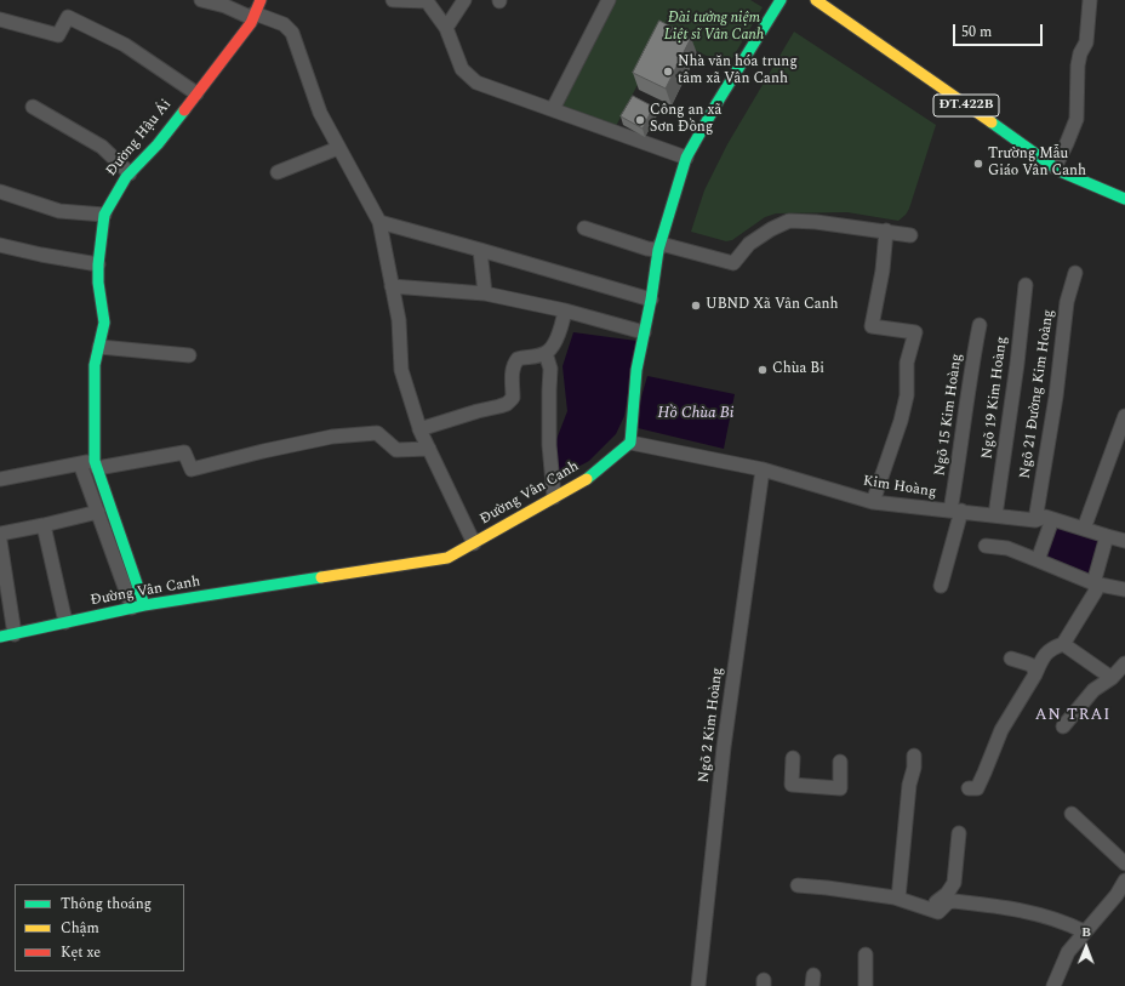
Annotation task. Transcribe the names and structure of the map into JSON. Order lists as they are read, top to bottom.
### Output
{
  "streets": {
    "street": [
      "ĐT.422B",
      "Đường Hậu Ái",
      "Ngõ 21 Đường Kim Hoàng",
      "Ngõ 19 Kim Hoàng",
      "Ngõ 15 Kim Hoàng",
      "Kim Hoàng",
      "Đường Vân Canh",
      "Ngõ 2 Kim Hoàng"
    ]
  },
  "crossings": [
    ["Đường Hậu Ái", "Đường Vân Canh"],
    ["Ngõ 21 Đường Kim Hoàng", "Kim Hoàng"],
    ["Ngõ 19 Kim Hoàng", "Kim Hoàng"],
    ["Ngõ 15 Kim Hoàng", "Kim Hoàng"],
    ["Kim Hoàng", "Đường Vân Canh"],
    ["Kim Hoàng", "Ngõ 2 Kim Hoàng"]
  ],
  "districts": ["AN TRAI"],
  "water": ["Hồ Chùa Bi"],
  "parks": ["Đài tưởng niệm Liệt sĩ Vân Canh"],
  "places": [
    "Nhà văn hóa trung tâm xã Vân Canh",
    "Công an xã Sơn Đồng",
    "Trường Mẫu Giáo Vân Canh",
    "UBND Xã Vân Canh",
    "Chùa Bi"
  ],
  "legend": ["Thông thoáng", "Chậm", "Kẹt xe"],
  "scale_bar": "50 m",
  "north": "top"
}
